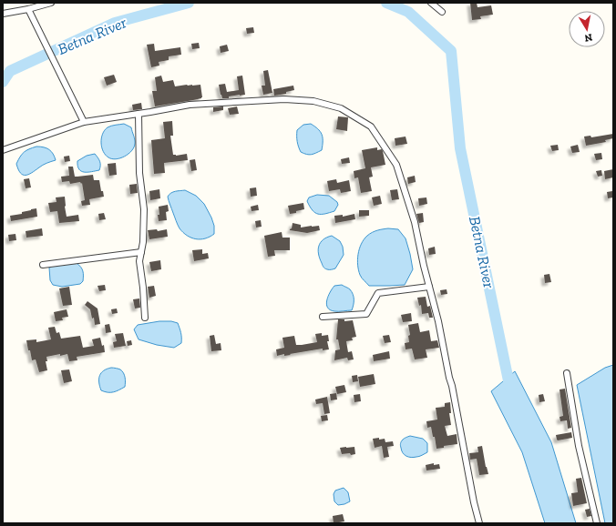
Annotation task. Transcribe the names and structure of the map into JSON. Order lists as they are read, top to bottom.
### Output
{
  "water": ["Betna River"],
  "north": "bottom"
}
